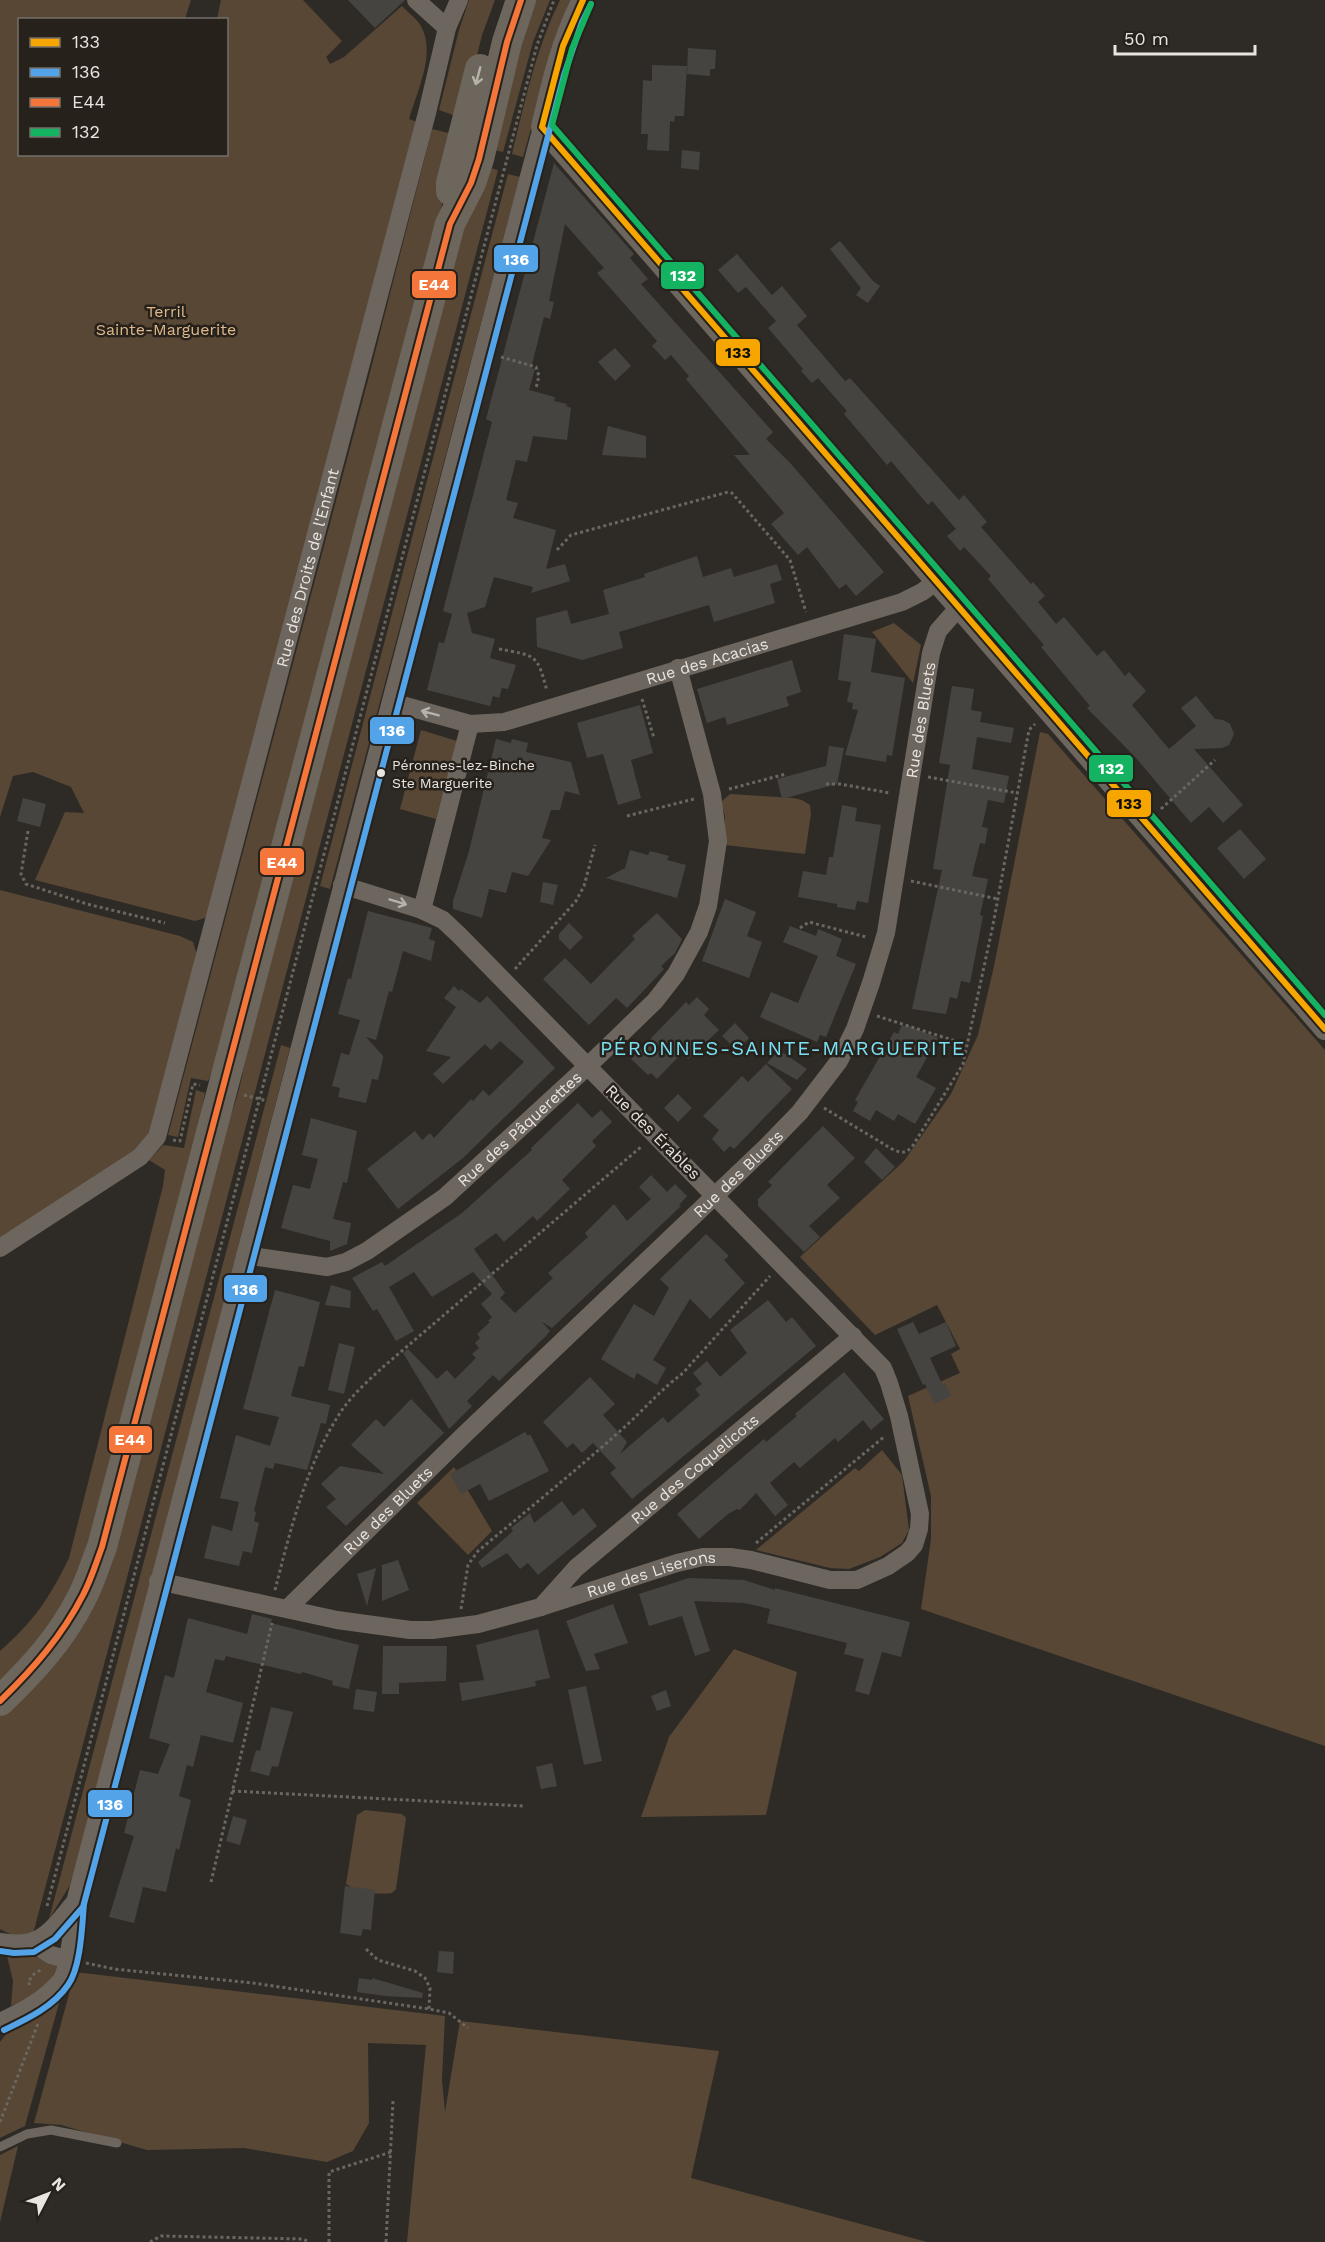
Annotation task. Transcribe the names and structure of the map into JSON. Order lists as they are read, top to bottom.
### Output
{
  "streets": {
    "street": [
      "Rue des Droits de l'Enfant",
      "Rue des Acacias",
      "Rue des Bluets",
      "Rue des Pâquerettes",
      "Rue des Érables",
      "Rue des Coquelicots",
      "Rue des Liserons"
    ]
  },
  "crossings": [
    ["Rue des Acacias", "Rue des Pâquerettes"],
    ["Rue des Bluets", "Rue des Érables"],
    ["Rue des Bluets", "Rue des Liserons"],
    ["Rue des Pâquerettes", "Rue des Érables"],
    ["Rue des Érables", "Rue des Coquelicots"],
    ["Rue des Érables", "Rue des Liserons"],
    ["Rue des Coquelicots", "Rue des Liserons"]
  ],
  "districts": ["PÉRONNES-SAINTE-MARGUERITE"],
  "parks": ["Terril Sainte-Marguerite"],
  "places": ["Péronnes-lez-Binche Ste Marguerite"],
  "lines": [
    "transit line 133",
    "transit line E44",
    "transit line 136",
    "transit line 132"
  ],
  "legend": [
    "133",
    "136",
    "E44",
    "132"
  ],
  "scale_bar": "50 m",
  "north": "top right"
}
